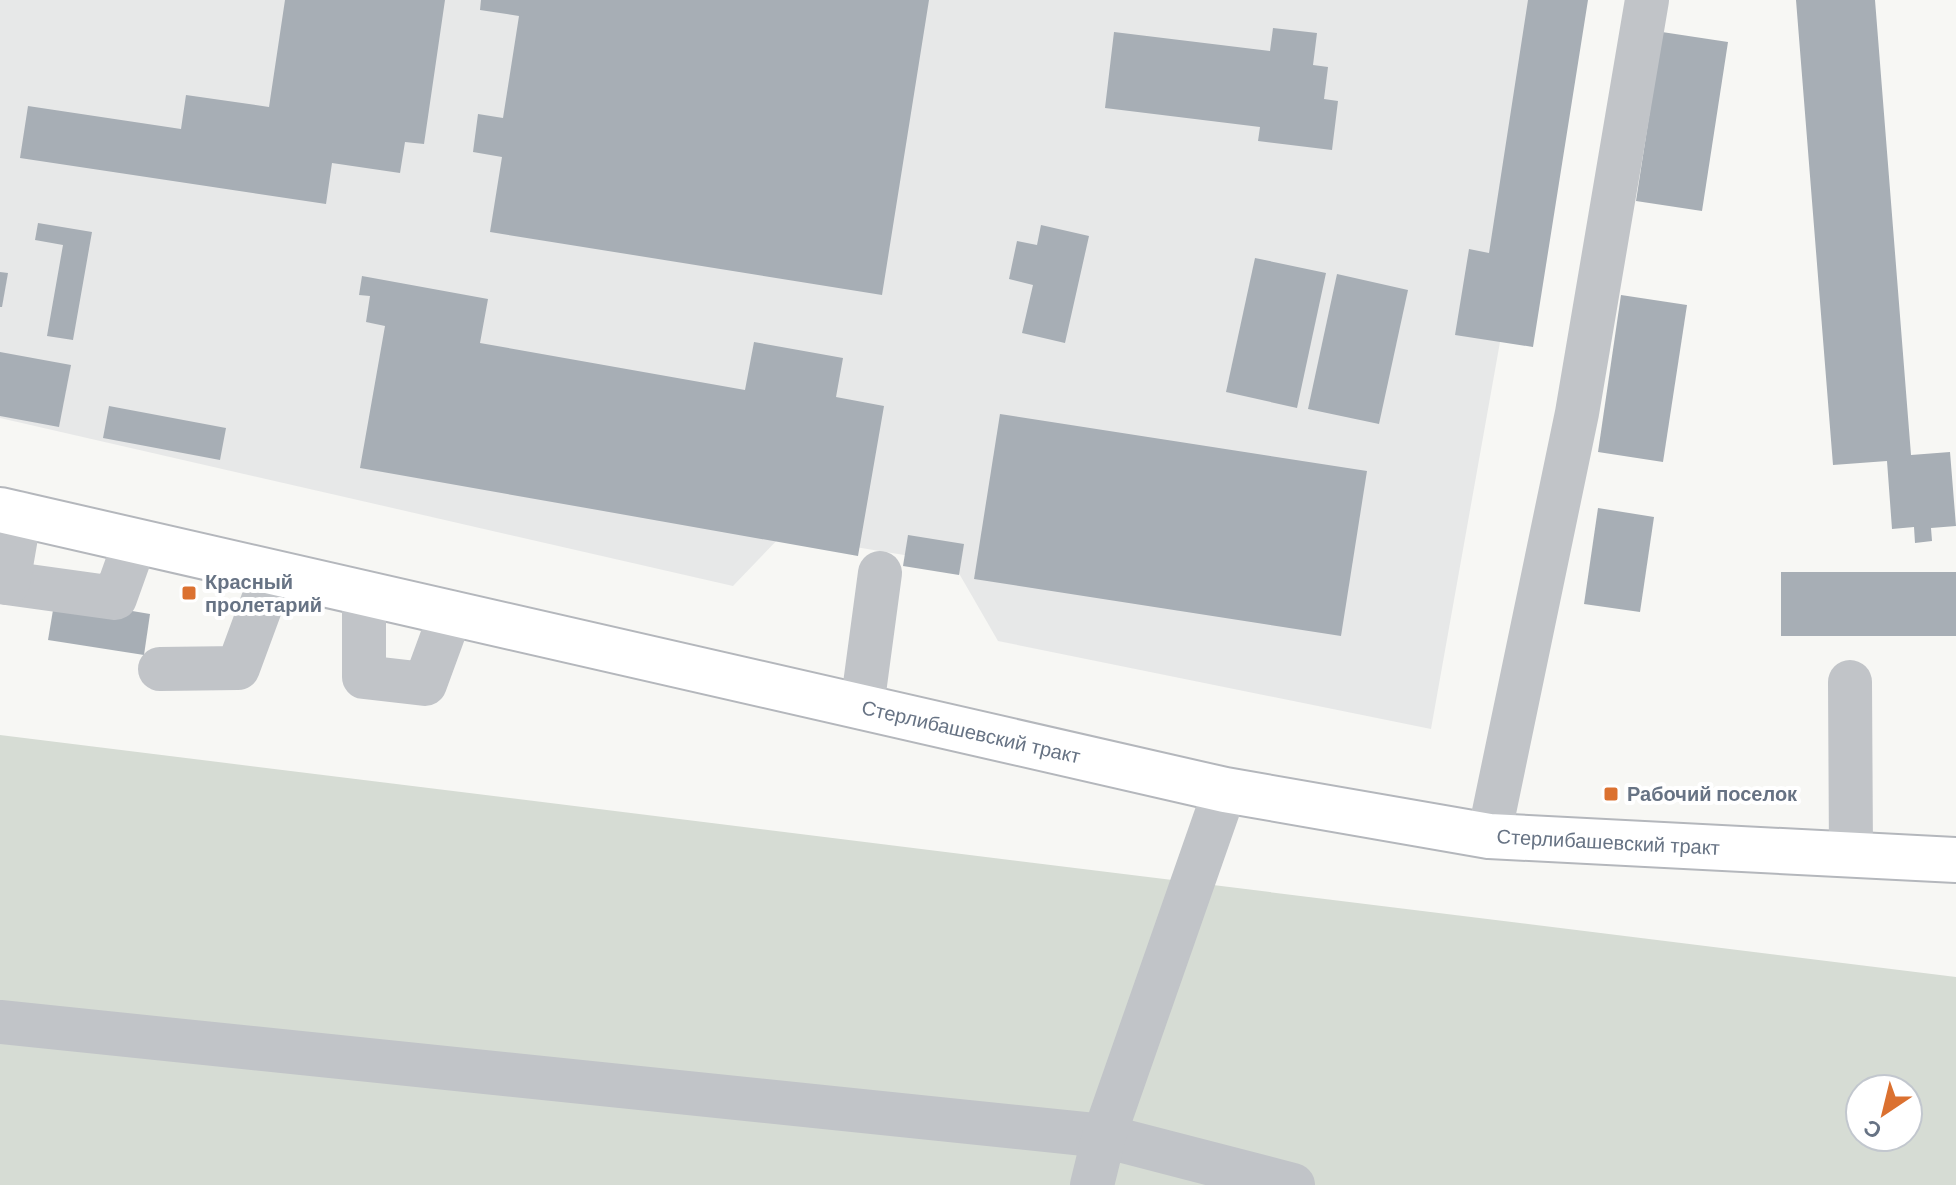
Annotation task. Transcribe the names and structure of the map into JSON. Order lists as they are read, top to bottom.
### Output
{
  "streets": {
    "main road": ["Стерлибашевский тракт"]
  },
  "places": {
    "transit": ["Красный пролетарий", "Рабочий поселок"]
  },
  "north": "bottom left"
}
